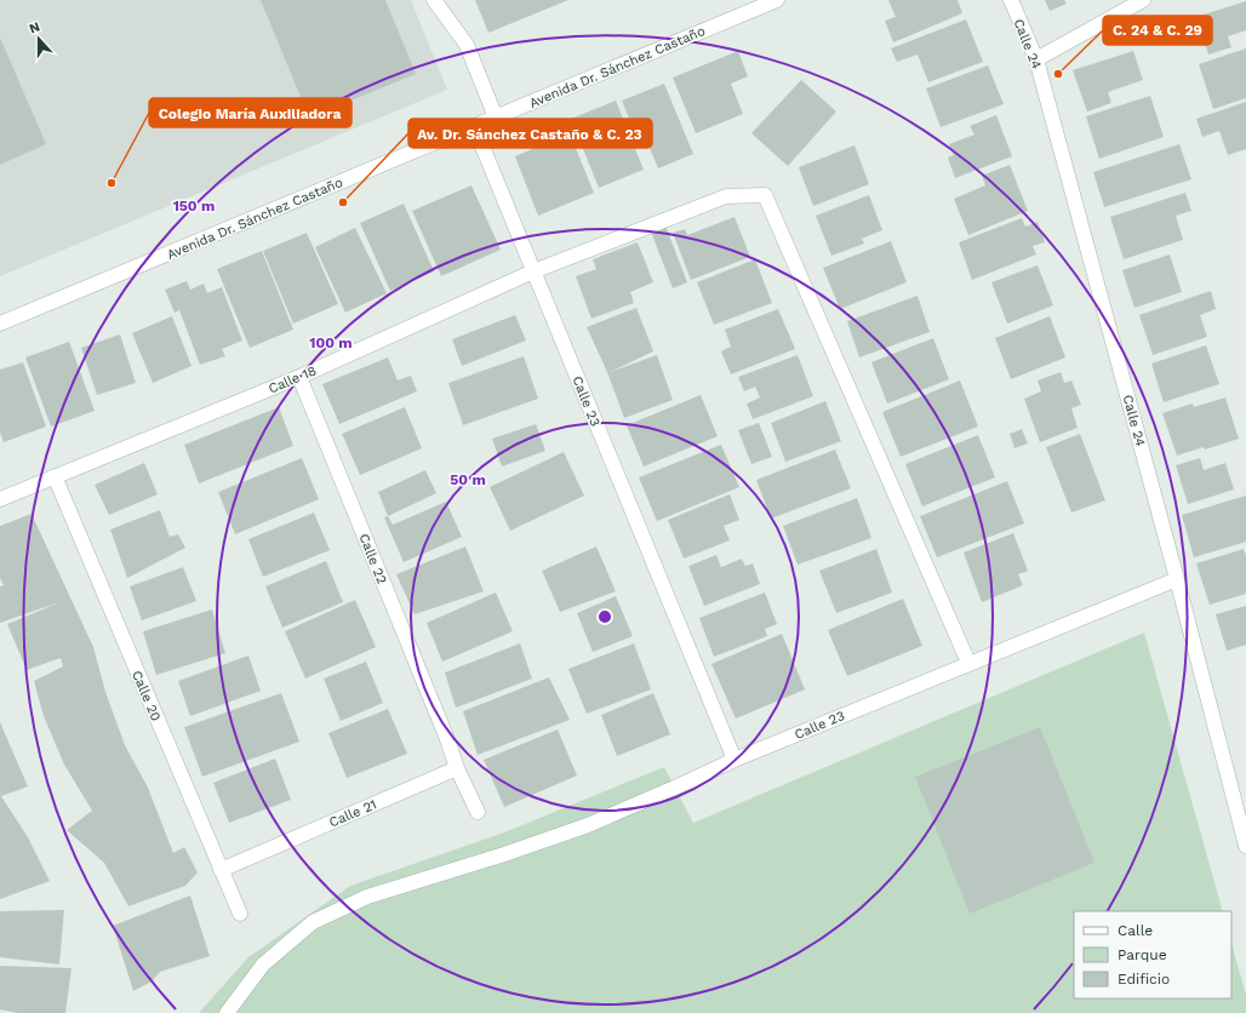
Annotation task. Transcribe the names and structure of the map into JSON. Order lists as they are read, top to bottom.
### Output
{
  "streets": {
    "street": [
      "Calle 24",
      "Avenida Dr. Sánchez Castaño",
      "Calle 18",
      "Calle 23",
      "Calle 22",
      "Calle 20",
      "Calle 21"
    ]
  },
  "crossings": [
    ["Calle 24", "Calle 23"],
    ["Avenida Dr. Sánchez Castaño", "Calle 23"],
    ["Calle 18", "Calle 23"],
    ["Calle 18", "Calle 22"],
    ["Calle 18", "Calle 20"],
    ["Calle 22", "Calle 21"],
    ["Calle 20", "Calle 21"]
  ],
  "places": ["C. 24 & C. 29", "Colegio María Auxiliadora", "Av. Dr. Sánchez Castaño & C. 23"],
  "legend": ["Calle", "Parque", "Edificio"],
  "north": "top",
  "rings": ["150 m", "100 m", "50 m"]
}
